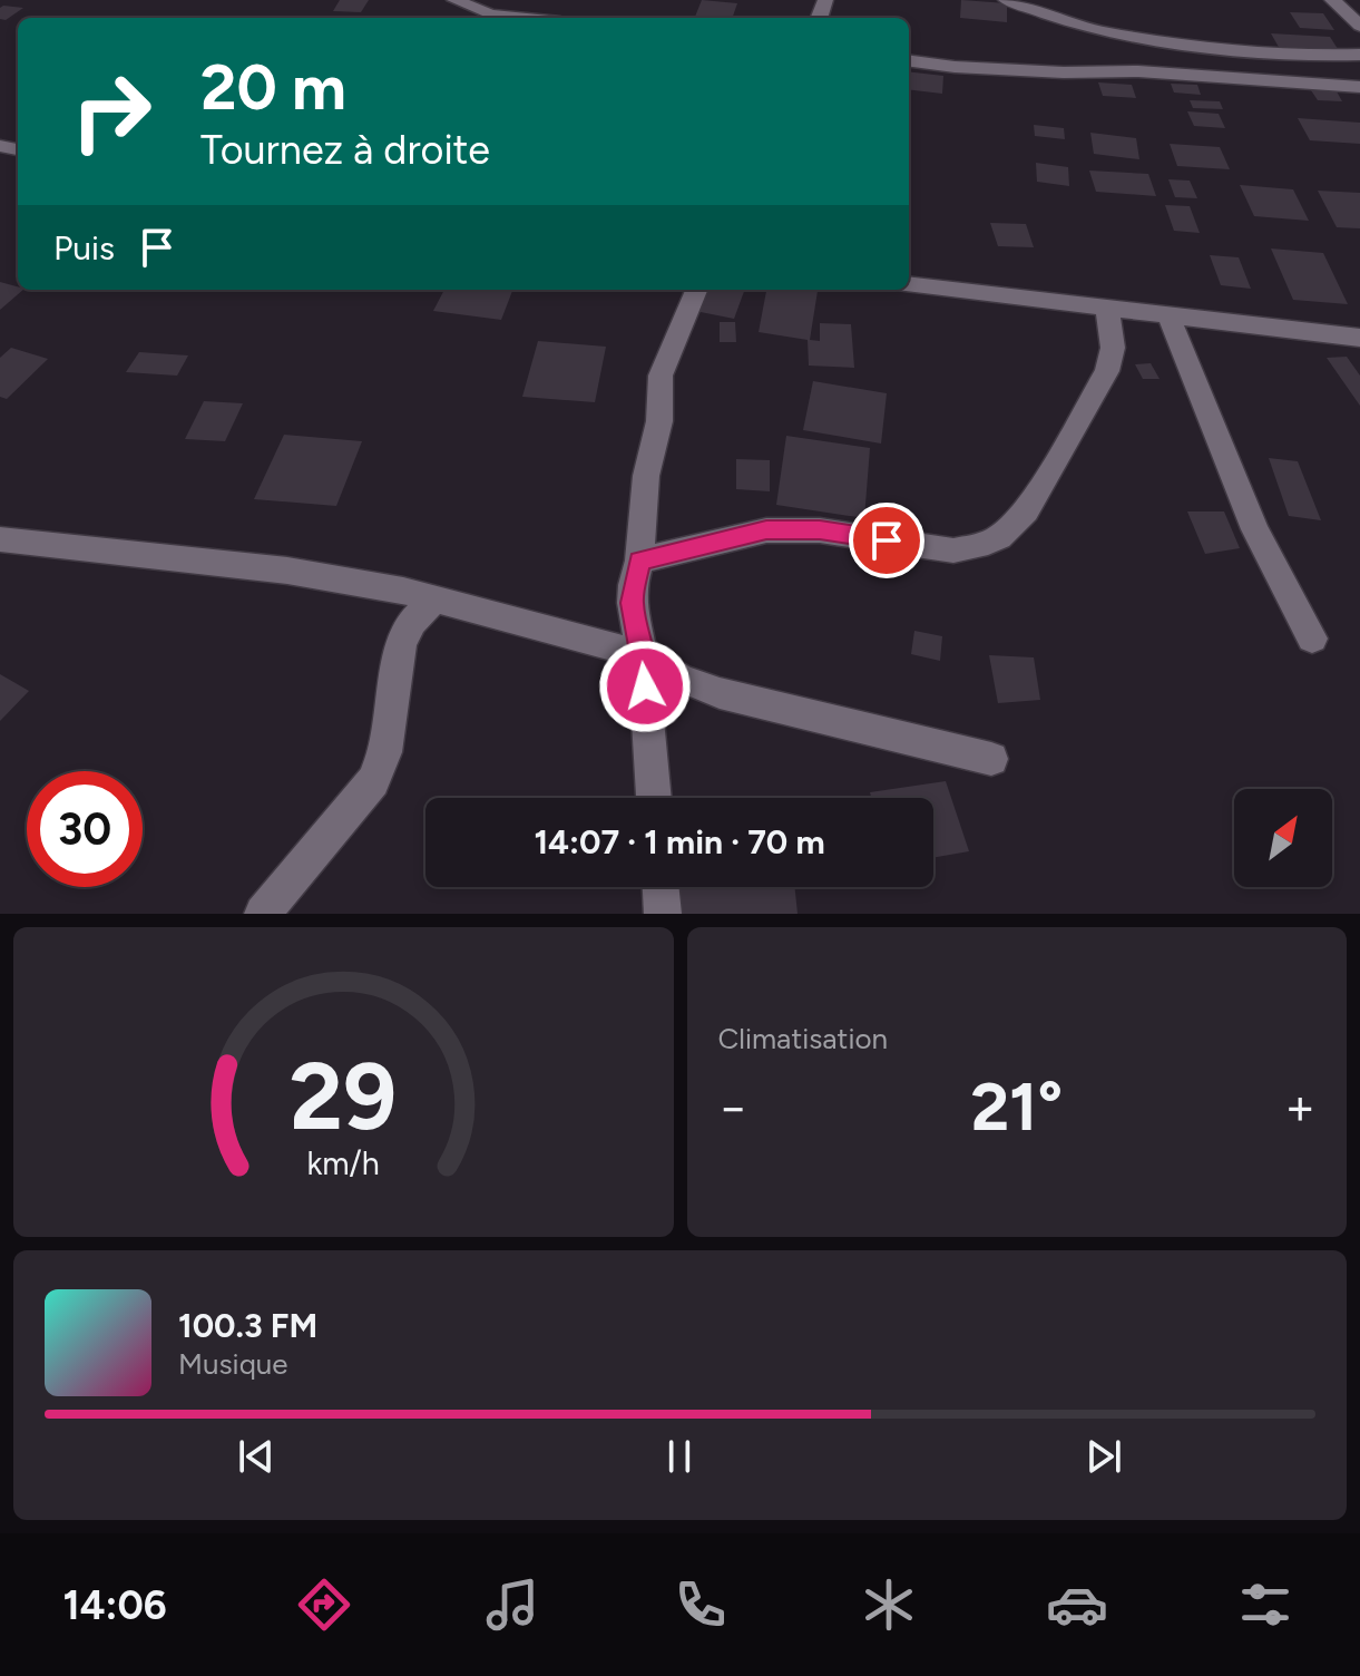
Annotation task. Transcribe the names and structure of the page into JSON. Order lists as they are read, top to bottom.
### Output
{
  "north": "top right",
  "page": {
    "turn": ["20 m", "Tournez à droite"],
    "then": "Puis",
    "limit": "30",
    "trip": "14:07 · 1 min · 70 m",
    "tile": "Climatisation",
    "heat": ["−", "21°", "+"],
    "song": ["100.3 FM", "Musique"],
    "tabs": "14:06",
    "gauge": ["29", "km/h"]
  }
}
